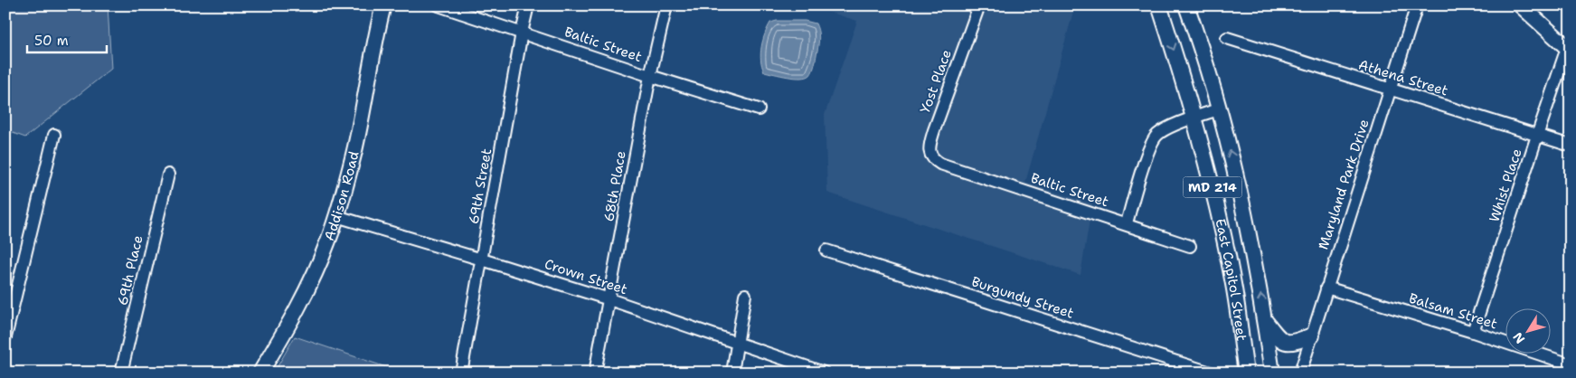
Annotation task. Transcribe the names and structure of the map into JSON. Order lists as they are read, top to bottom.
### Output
{
  "streets": {
    "main road": ["MD 214", "Addison Road", "East Capitol Street"],
    "street": [
      "Baltic Street",
      "Athena Street",
      "Yost Place",
      "Maryland Park Drive",
      "Whist Place",
      "69th Street",
      "68th Place",
      "69th Place",
      "Crown Street",
      "Burgundy Street",
      "Balsam Street"
    ]
  },
  "crossings": [
    ["Baltic Street", "Yost Place"],
    ["Baltic Street", "69th Street"],
    ["Baltic Street", "68th Place"],
    ["Athena Street", "Maryland Park Drive"],
    ["Athena Street", "Whist Place"],
    ["Maryland Park Drive", "Balsam Street"],
    ["Whist Place", "Balsam Street"],
    ["69th Street", "Crown Street"],
    ["68th Place", "Crown Street"],
    ["Addison Road", "Crown Street"]
  ],
  "scale_bar": "50 m",
  "north": "bottom left"
}
